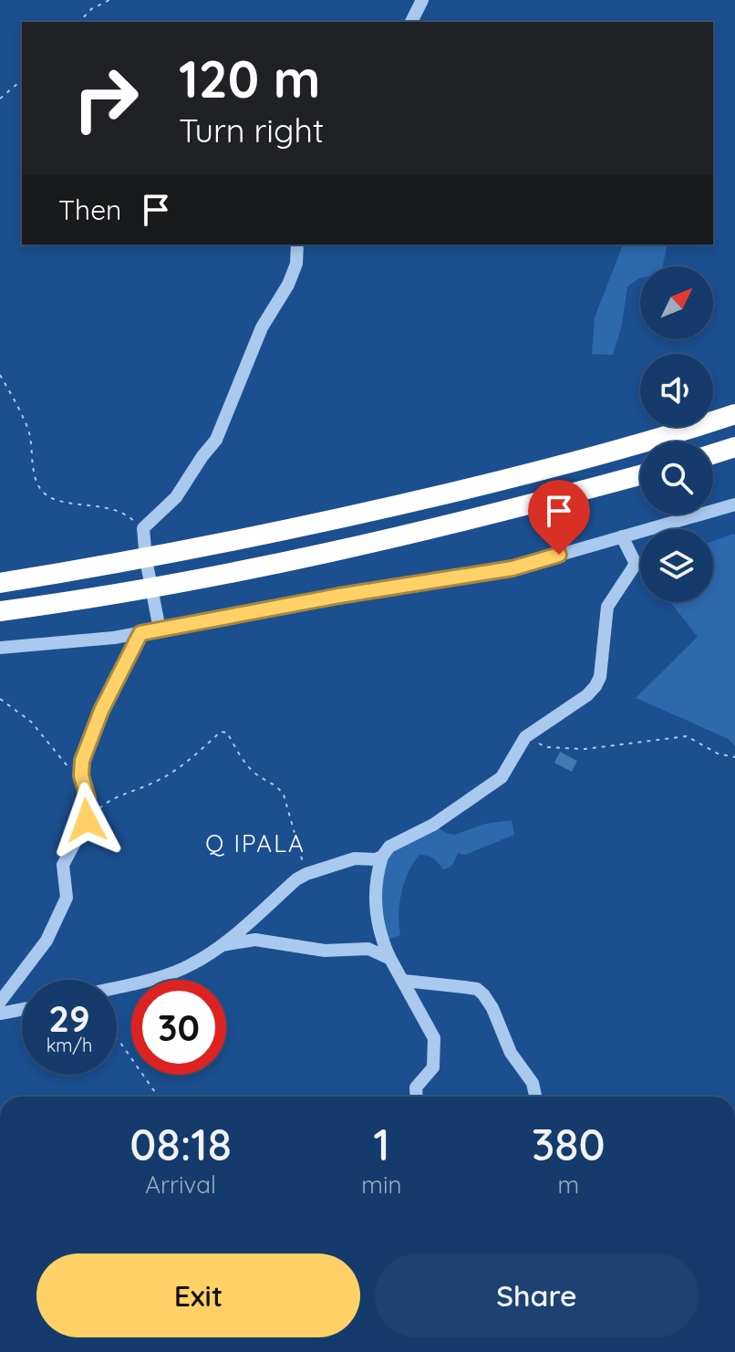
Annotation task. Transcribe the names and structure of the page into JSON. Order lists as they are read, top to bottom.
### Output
{
  "districts": ["Q IPALA"],
  "north": "top right",
  "page": {
    "turn": ["120 m", "Turn right"],
    "then": "Then",
    "speed": "29 km/h",
    "limit": "30",
    "eta": [
      "08:18",
      "Arrival",
      "1",
      "min",
      "380",
      "m"
    ],
    "buttons": ["Exit", "Share"]
  }
}
